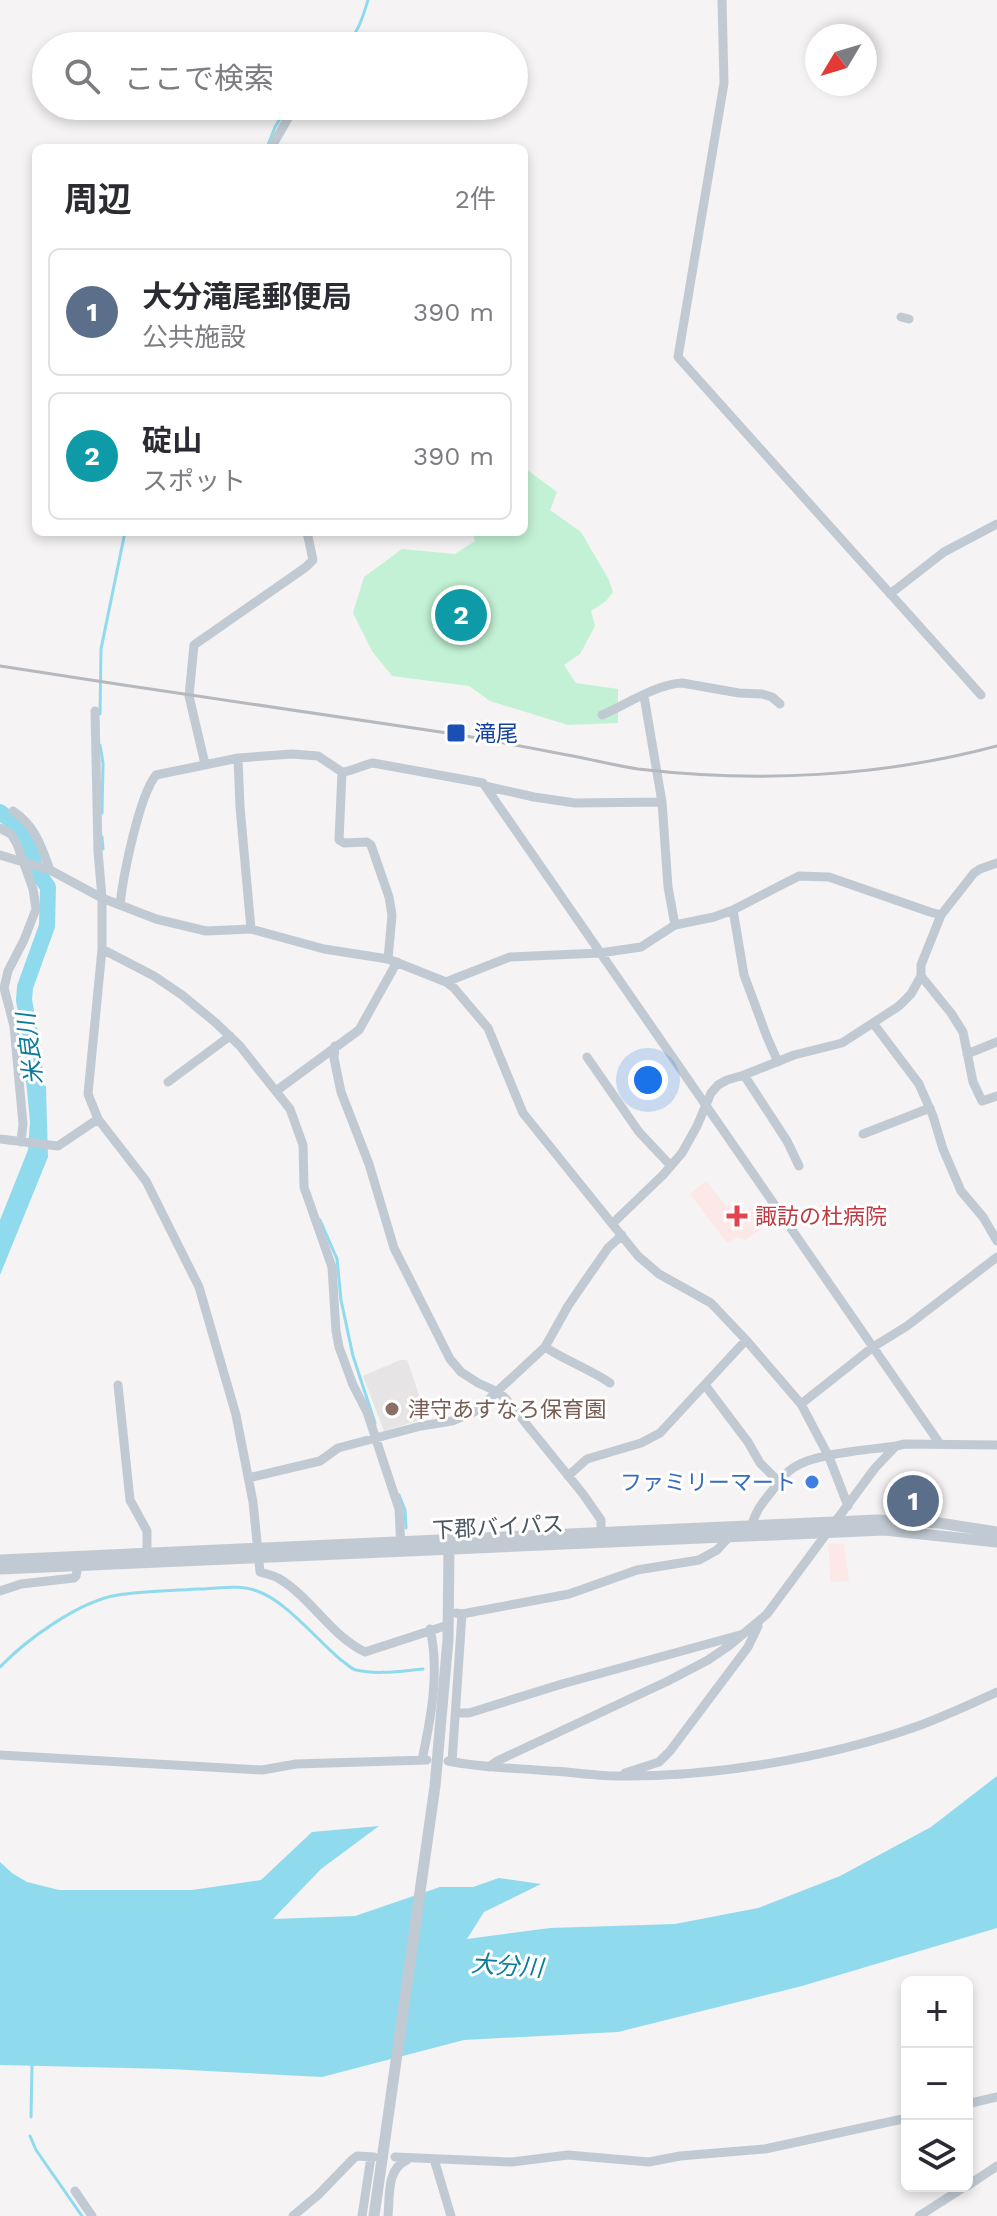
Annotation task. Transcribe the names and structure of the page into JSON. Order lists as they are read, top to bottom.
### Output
{
  "water": ["米良川", "大分川"],
  "places": {
    "transit": ["滝尾"],
    "health": ["諏訪の杜病院"],
    "other": ["津守あすなろ保育園", "ファミリーマート"]
  },
  "north": "bottom left",
  "page": {
    "search": "ここで検索",
    "heading": ["周辺", "2件"],
    "list": [
      {
        "mark": "1",
        "name": "大分滝尾郵便局",
        "note": "公共施設",
        "value": "390 m"
      },
      {
        "mark": "2",
        "name": "碇山",
        "note": "スポット",
        "value": "390 m"
      }
    ],
    "pins": ["2", "1"],
    "map_buttons": ["+", "−"]
  }
}
